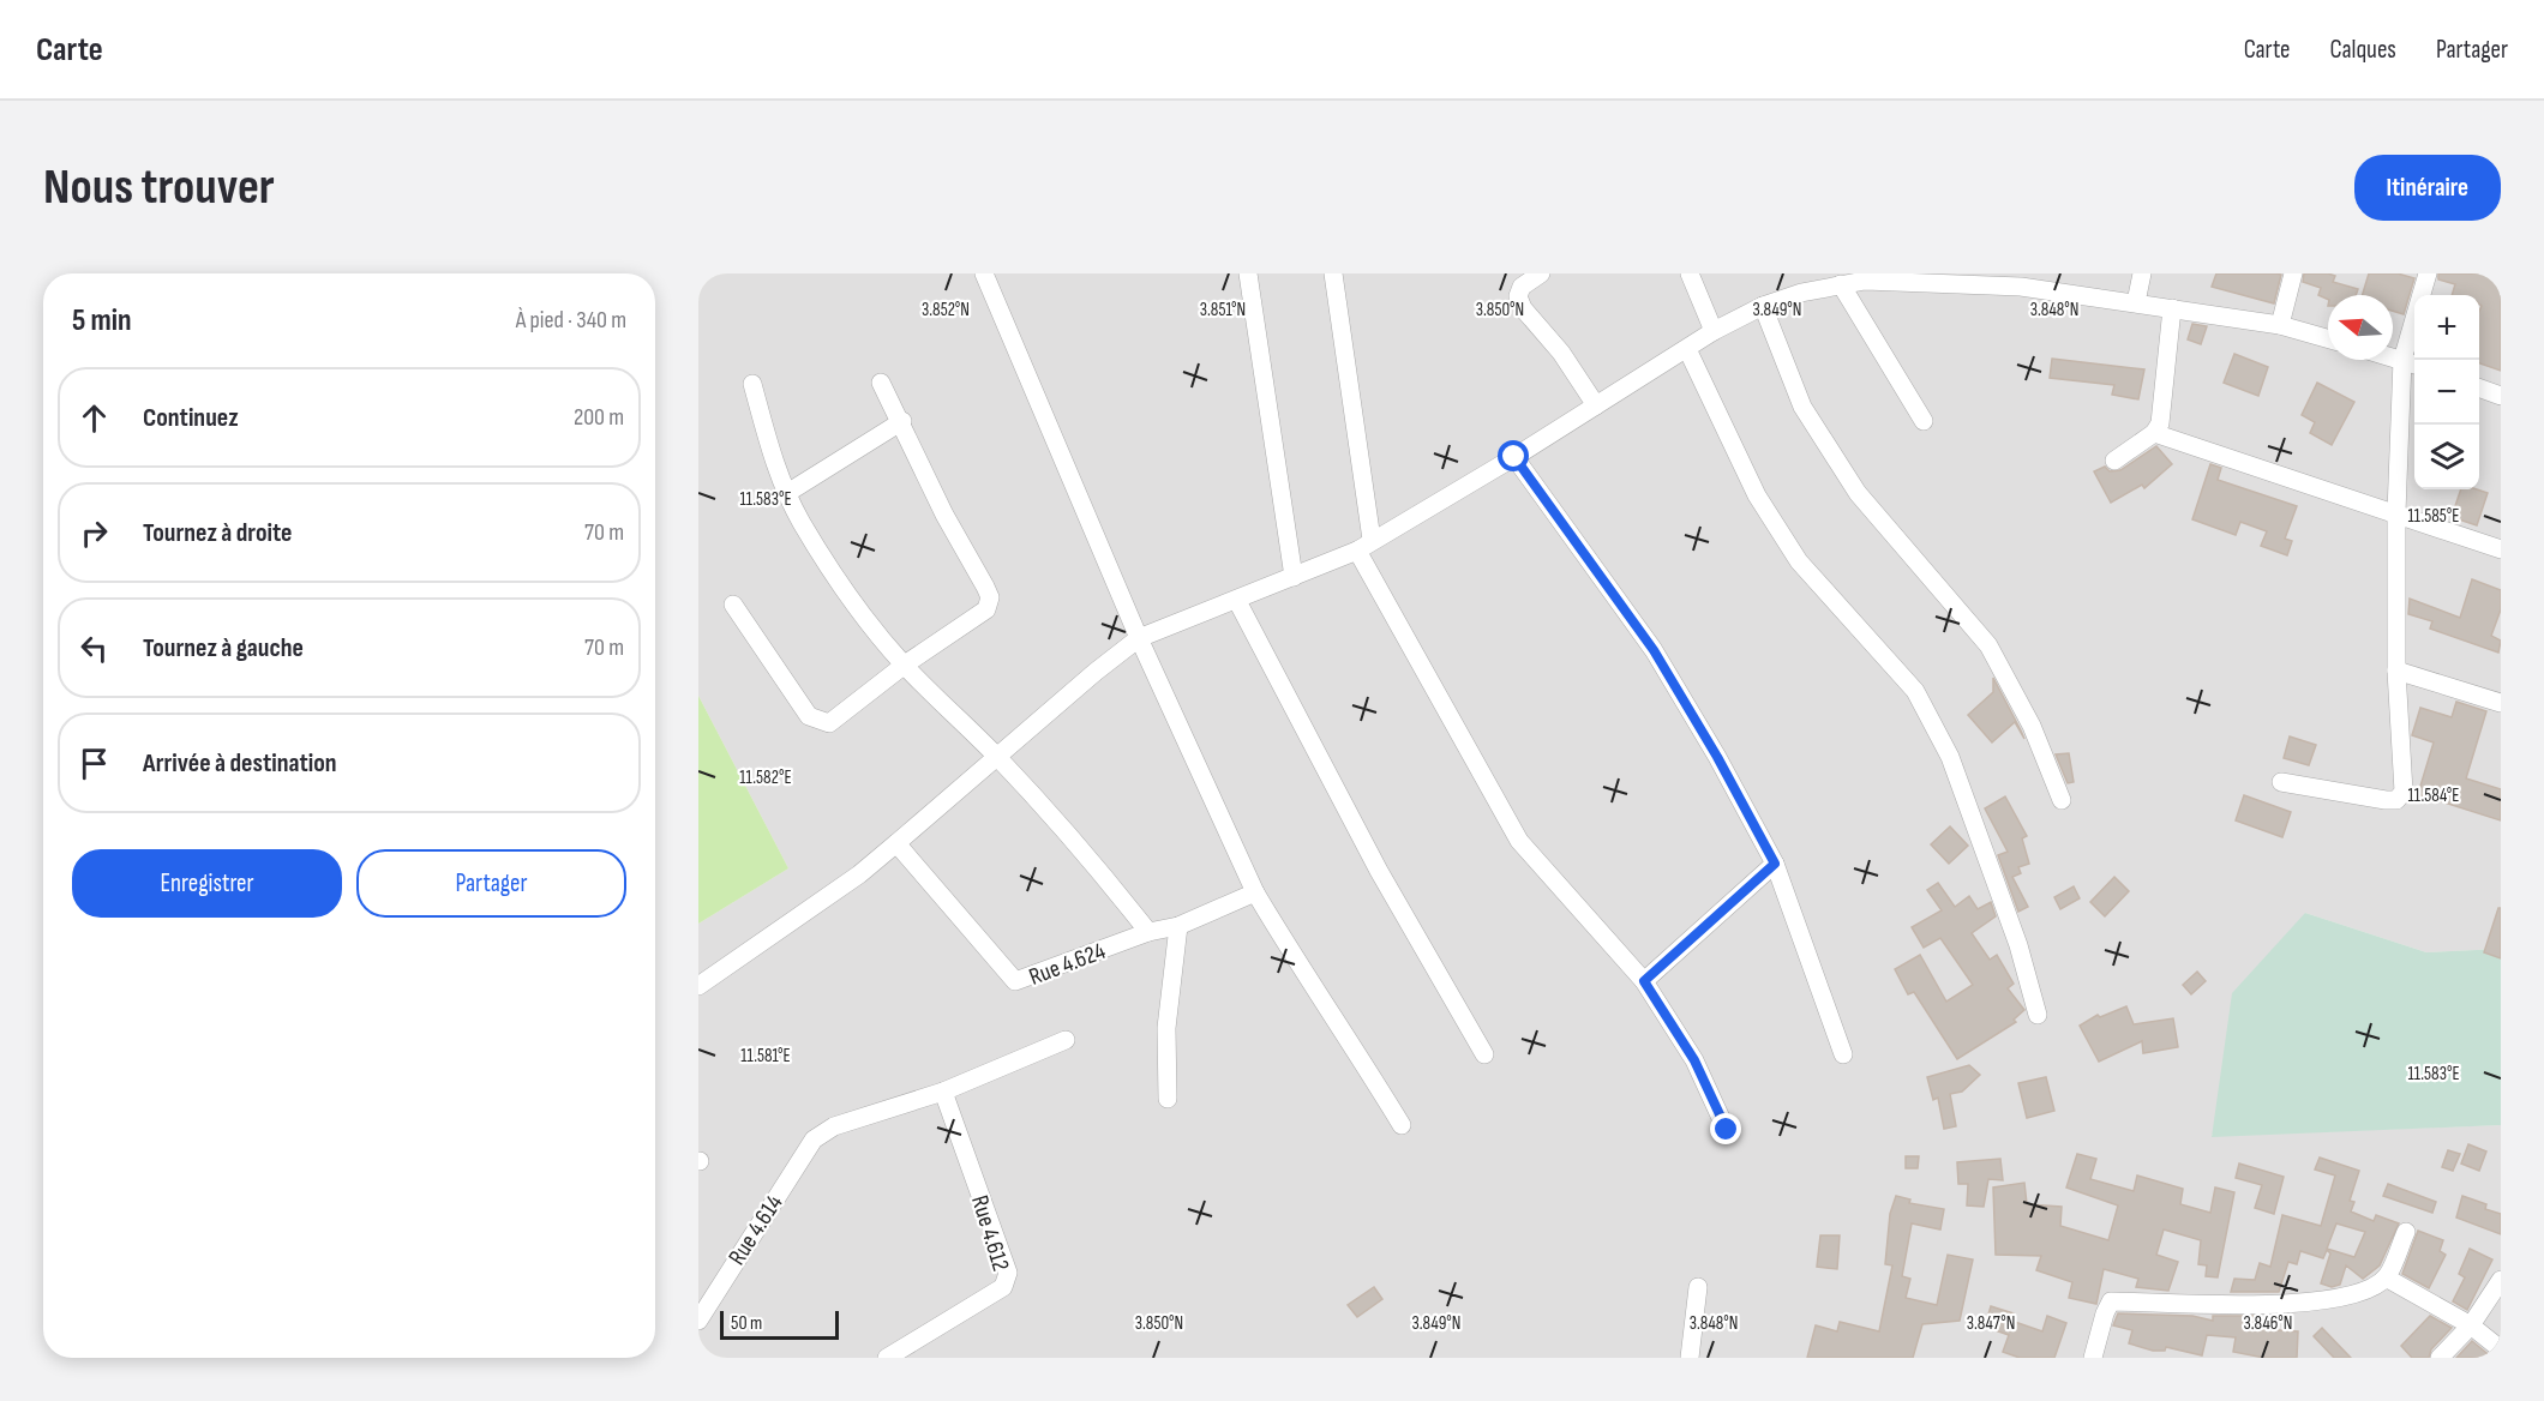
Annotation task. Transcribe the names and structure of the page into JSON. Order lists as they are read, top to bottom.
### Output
{
  "streets": {
    "street": ["Rue 4.624", "Rue 4.614", "Rue 4.612"]
  },
  "crossings": [
    ["Rue 4.614", "Rue 4.612"]
  ],
  "scale_bar": "50 m",
  "north": "left",
  "page": {
    "header": "Carte",
    "nav": ["Carte", "Calques", "Partager"],
    "buttons": [
      "Itinéraire",
      ["Enregistrer", "Partager"]
    ],
    "title": "Nous trouver",
    "heading": ["5 min", "À pied · 340 m"],
    "map_buttons": ["+", "−"],
    "list": [
      ["Continuez", "200 m"],
      ["Tournez à droite", "70 m"],
      ["Tournez à gauche", "70 m"],
      "Arrivée à destination"
    ],
    "scale": "50 m"
  },
  "coordinates": [
    "3.852°N",
    "3.851°N",
    "3.850°N",
    "3.849°N",
    "3.848°N",
    "11.583°E",
    "11.585°E",
    "11.582°E",
    "11.584°E",
    "11.581°E",
    "3.847°N",
    "3.846°N"
  ]
}
